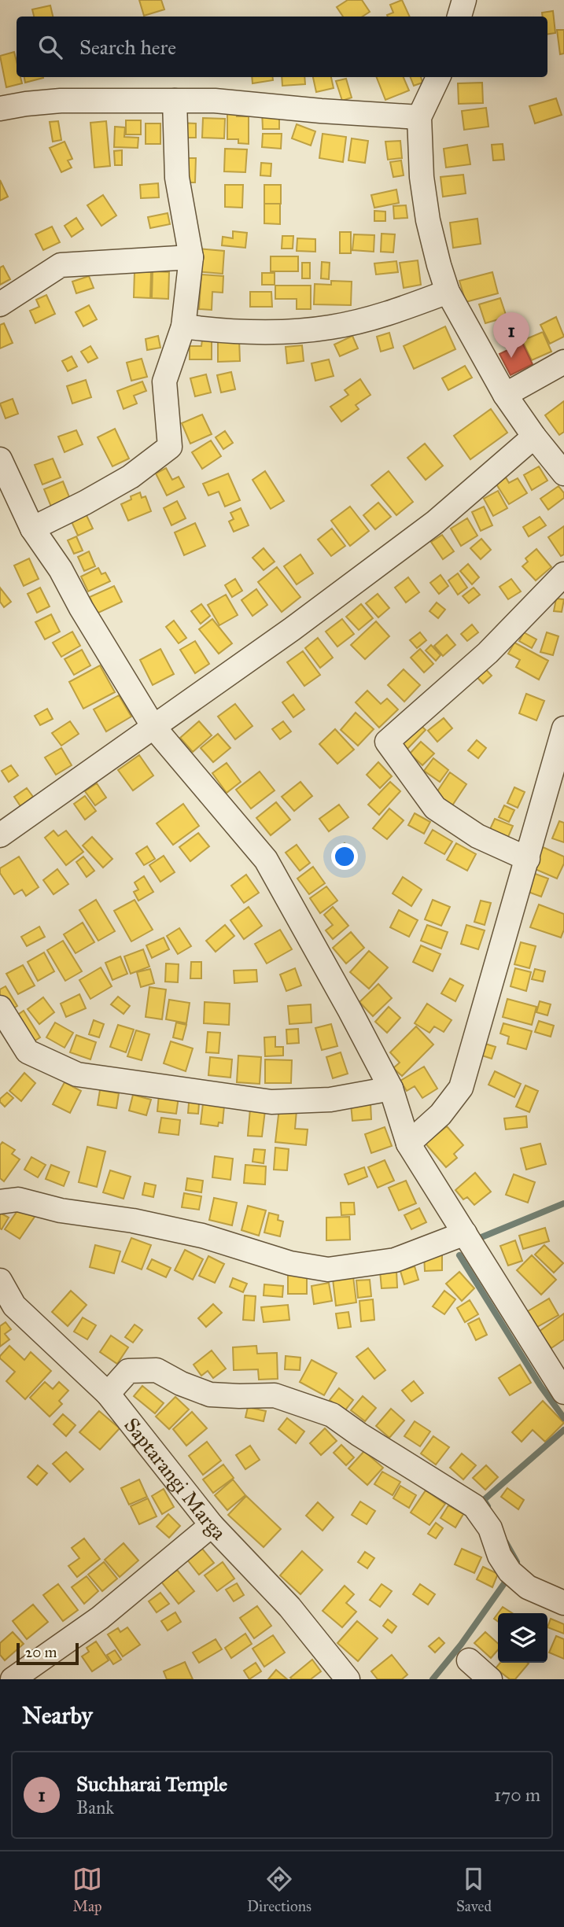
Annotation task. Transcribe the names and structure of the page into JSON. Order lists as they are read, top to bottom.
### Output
{
  "streets": {
    "street": ["Saptarangi Marga"]
  },
  "scale_bar": "20 m",
  "page": {
    "search": "Search here",
    "pins": "1",
    "scale": "20 m",
    "heading": "Nearby",
    "list": [
      {
        "mark": "1",
        "name": "Suchharai Temple",
        "note": "Bank",
        "value": "170 m"
      }
    ],
    "nav": ["Map", "Directions", "Saved"]
  }
}
